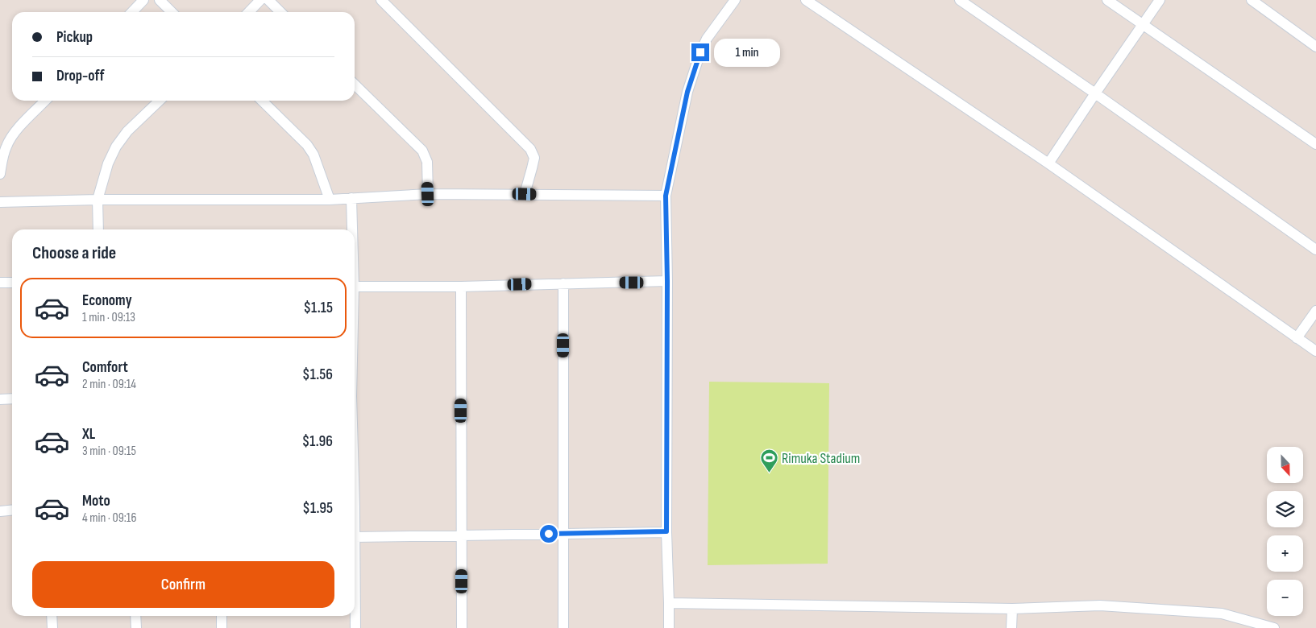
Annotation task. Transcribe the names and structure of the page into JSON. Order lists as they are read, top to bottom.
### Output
{
  "places": {
    "sports": ["Rimuka Stadium"]
  },
  "north": "bottom",
  "page": {
    "banner": ["Pickup", "Drop-off"],
    "bubble": "1 min",
    "heading": "Choose a ride",
    "list": [
      {
        "name": "Economy",
        "note": "1 min · 09:13",
        "value": "$1.15"
      },
      {
        "name": "Comfort",
        "note": "2 min · 09:14",
        "value": "$1.56"
      },
      {
        "name": "XL",
        "note": "3 min · 09:15",
        "value": "$1.96"
      },
      {
        "name": "Moto",
        "note": "4 min · 09:16",
        "value": "$1.95"
      }
    ],
    "map_buttons": ["+", "−"],
    "buttons": "Confirm"
  }
}
